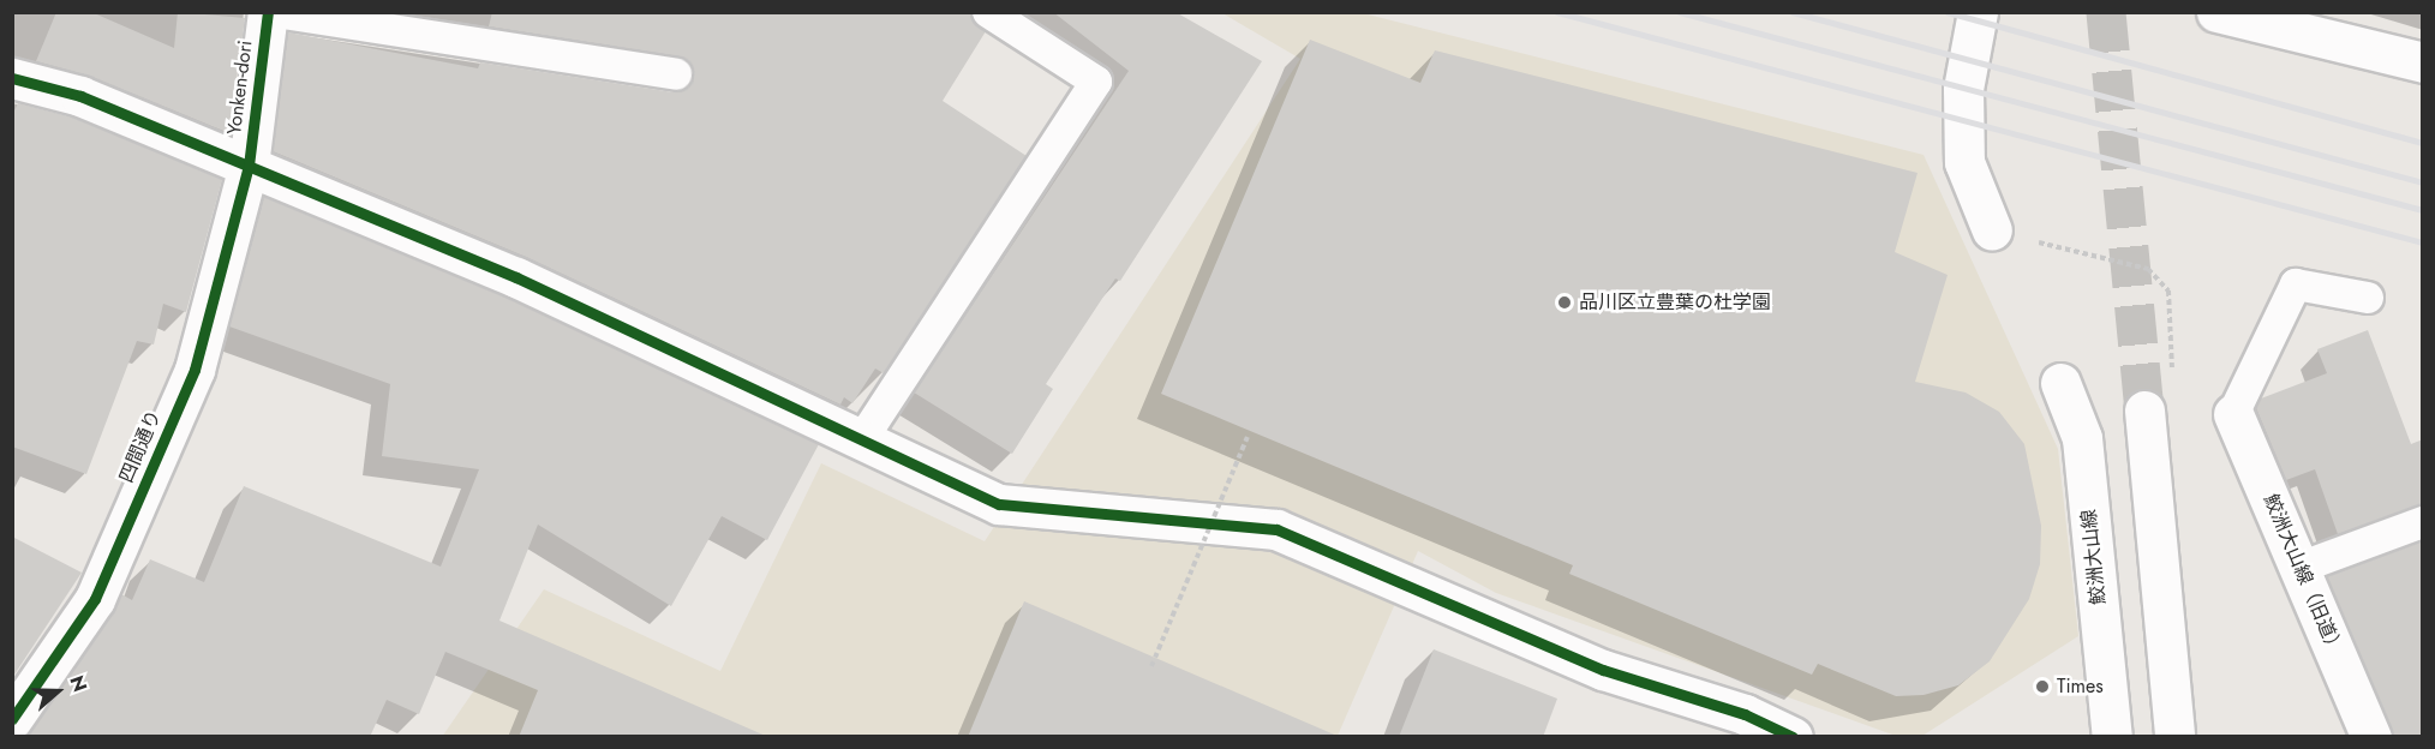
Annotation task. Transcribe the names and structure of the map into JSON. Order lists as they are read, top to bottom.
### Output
{
  "streets": {
    "street": [
      "Yonken-dori",
      "四間通り",
      "鮫洲大山線",
      "鮫洲大山線（旧道）"
    ]
  },
  "crossings": [
    ["Yonken-dori", "四間通り"]
  ],
  "places": ["品川区立豊葉の杜学園", "Times"],
  "north": "right"
}
